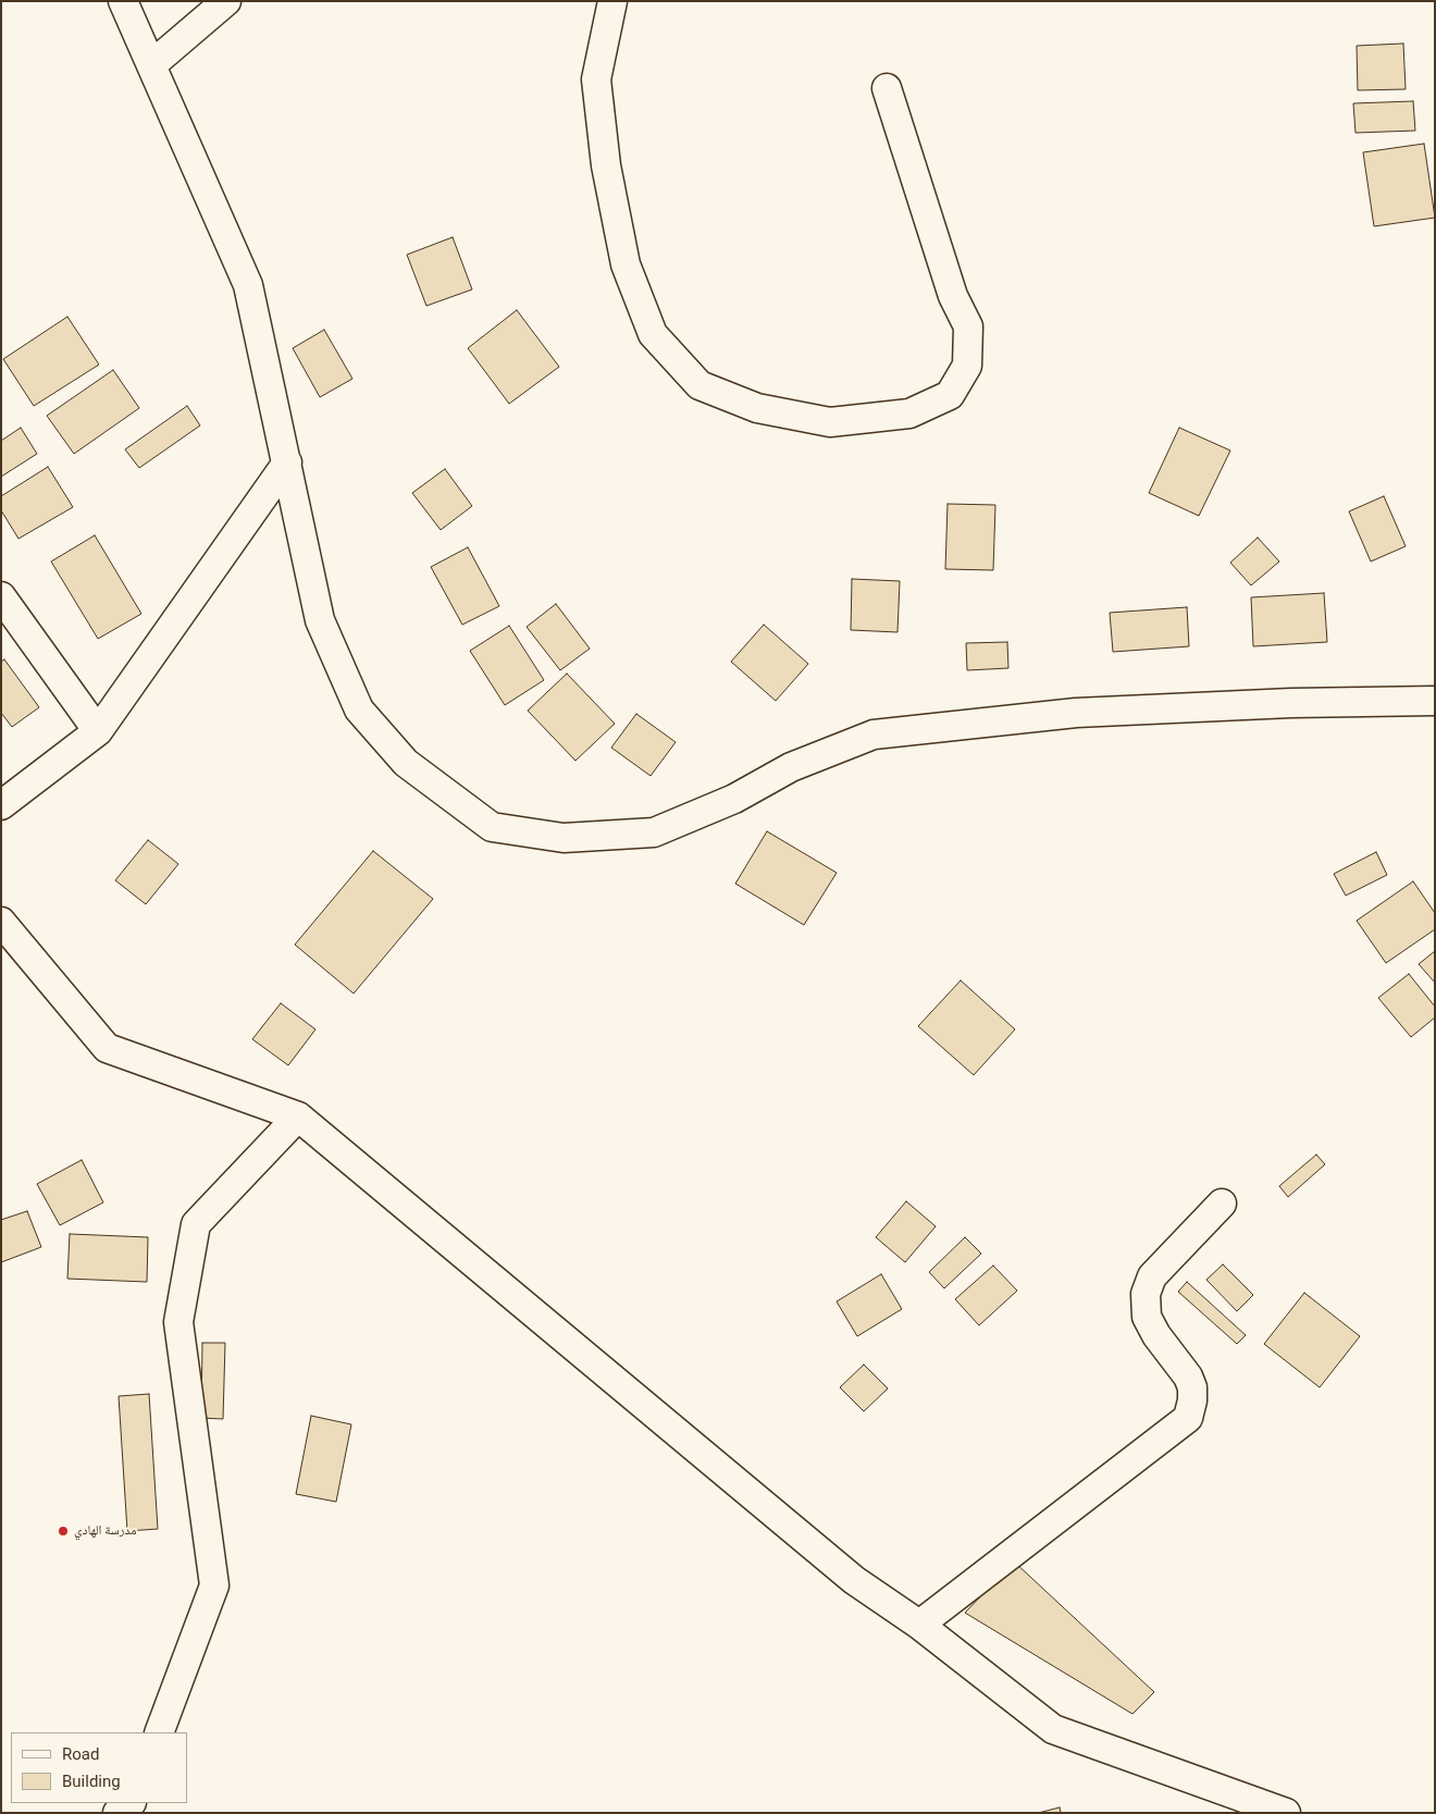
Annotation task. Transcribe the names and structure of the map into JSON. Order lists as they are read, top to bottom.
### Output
{
  "places": ["مدرسة الهادي"],
  "legend": ["Road", "Building"]
}
